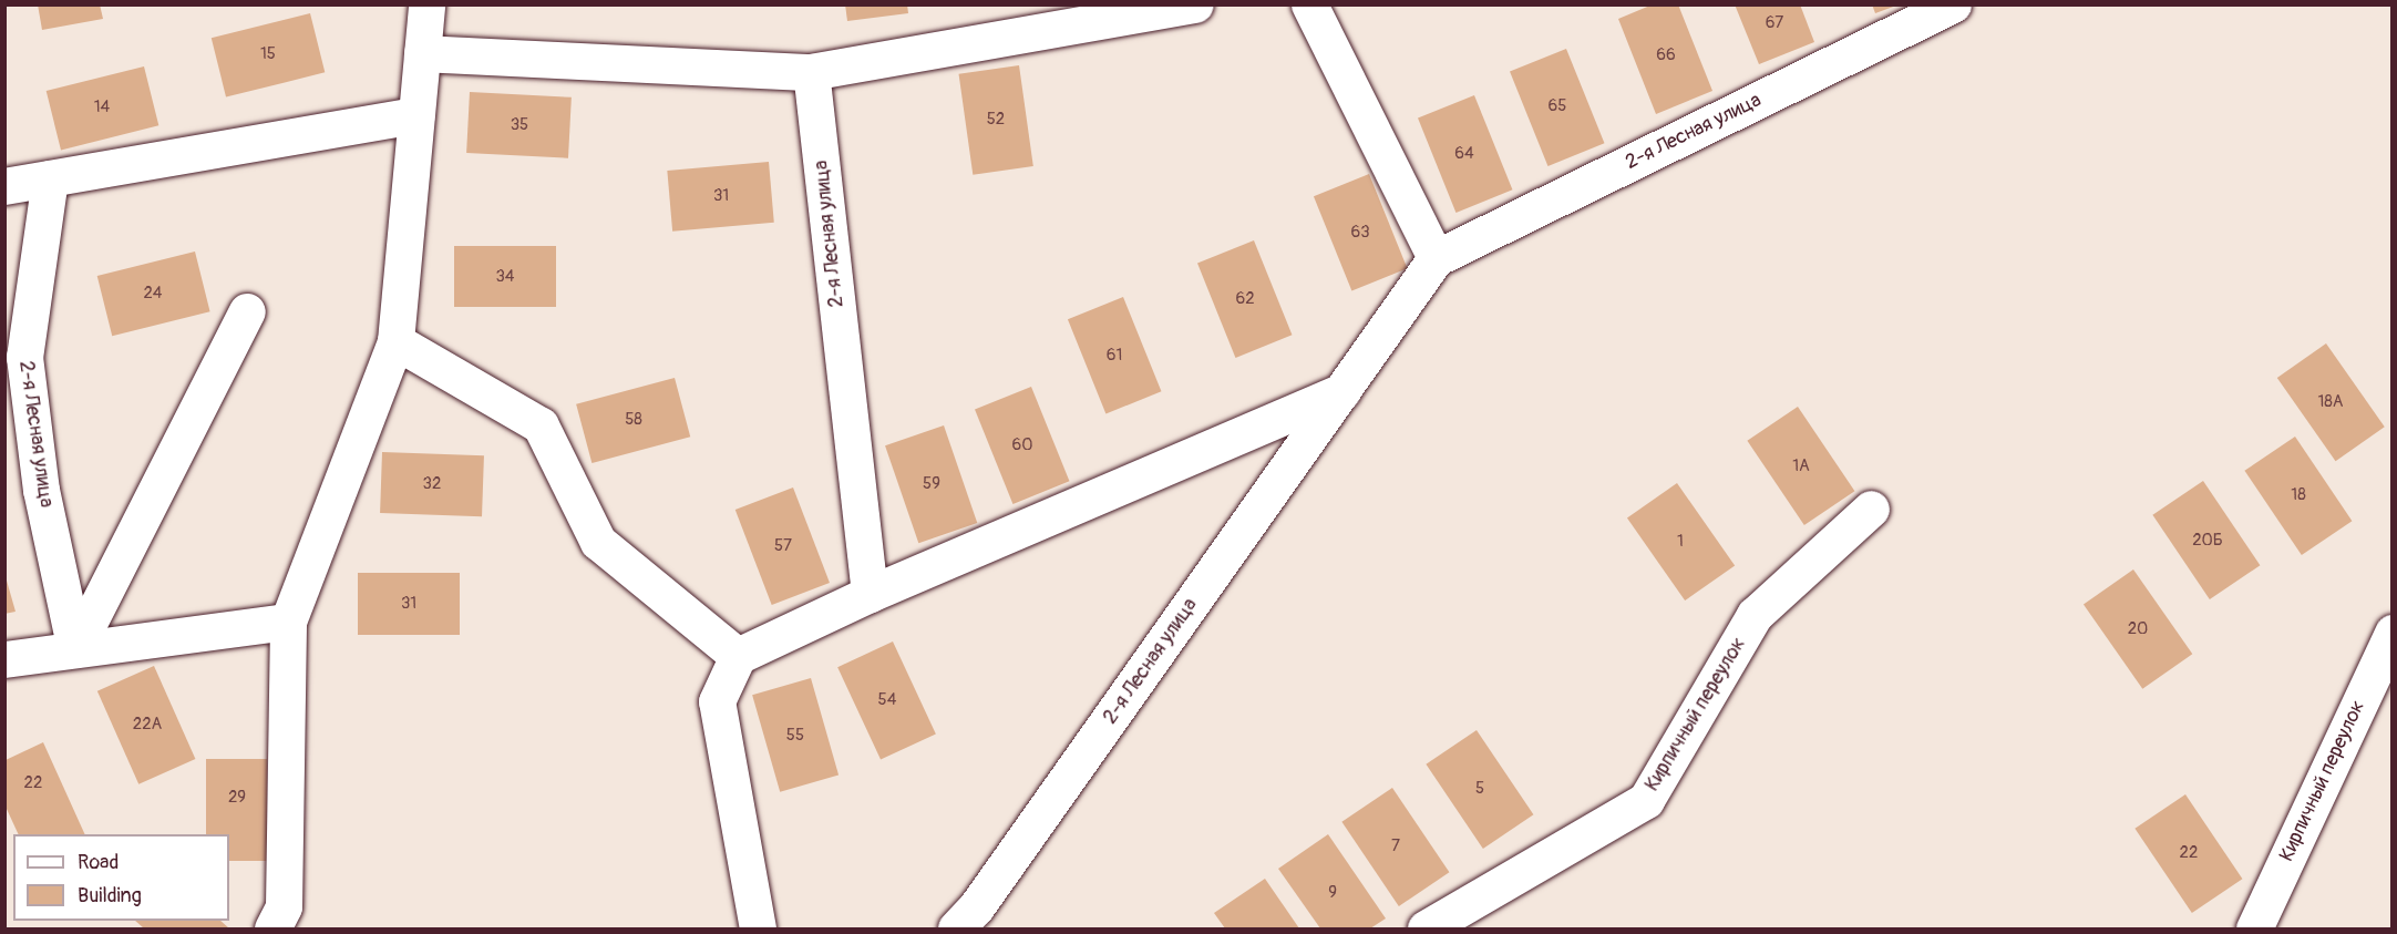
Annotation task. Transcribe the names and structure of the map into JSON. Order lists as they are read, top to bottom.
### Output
{
  "streets": {
    "street": ["2-я Лесная улица", "Кирпичный переулок"]
  },
  "house_numbers": [
    "67",
    "15",
    "66",
    "65",
    "14",
    "52",
    "35",
    "64",
    "31",
    "63",
    "34",
    "24",
    "62",
    "61",
    "18А",
    "58",
    "60",
    "1А",
    "32",
    "59",
    "18",
    "20Б",
    "1",
    "57",
    "31",
    "20",
    "54",
    "22А",
    "55",
    "22",
    "5",
    "29",
    "7",
    "22",
    "9"
  ],
  "legend": ["Road", "Building"]
}
